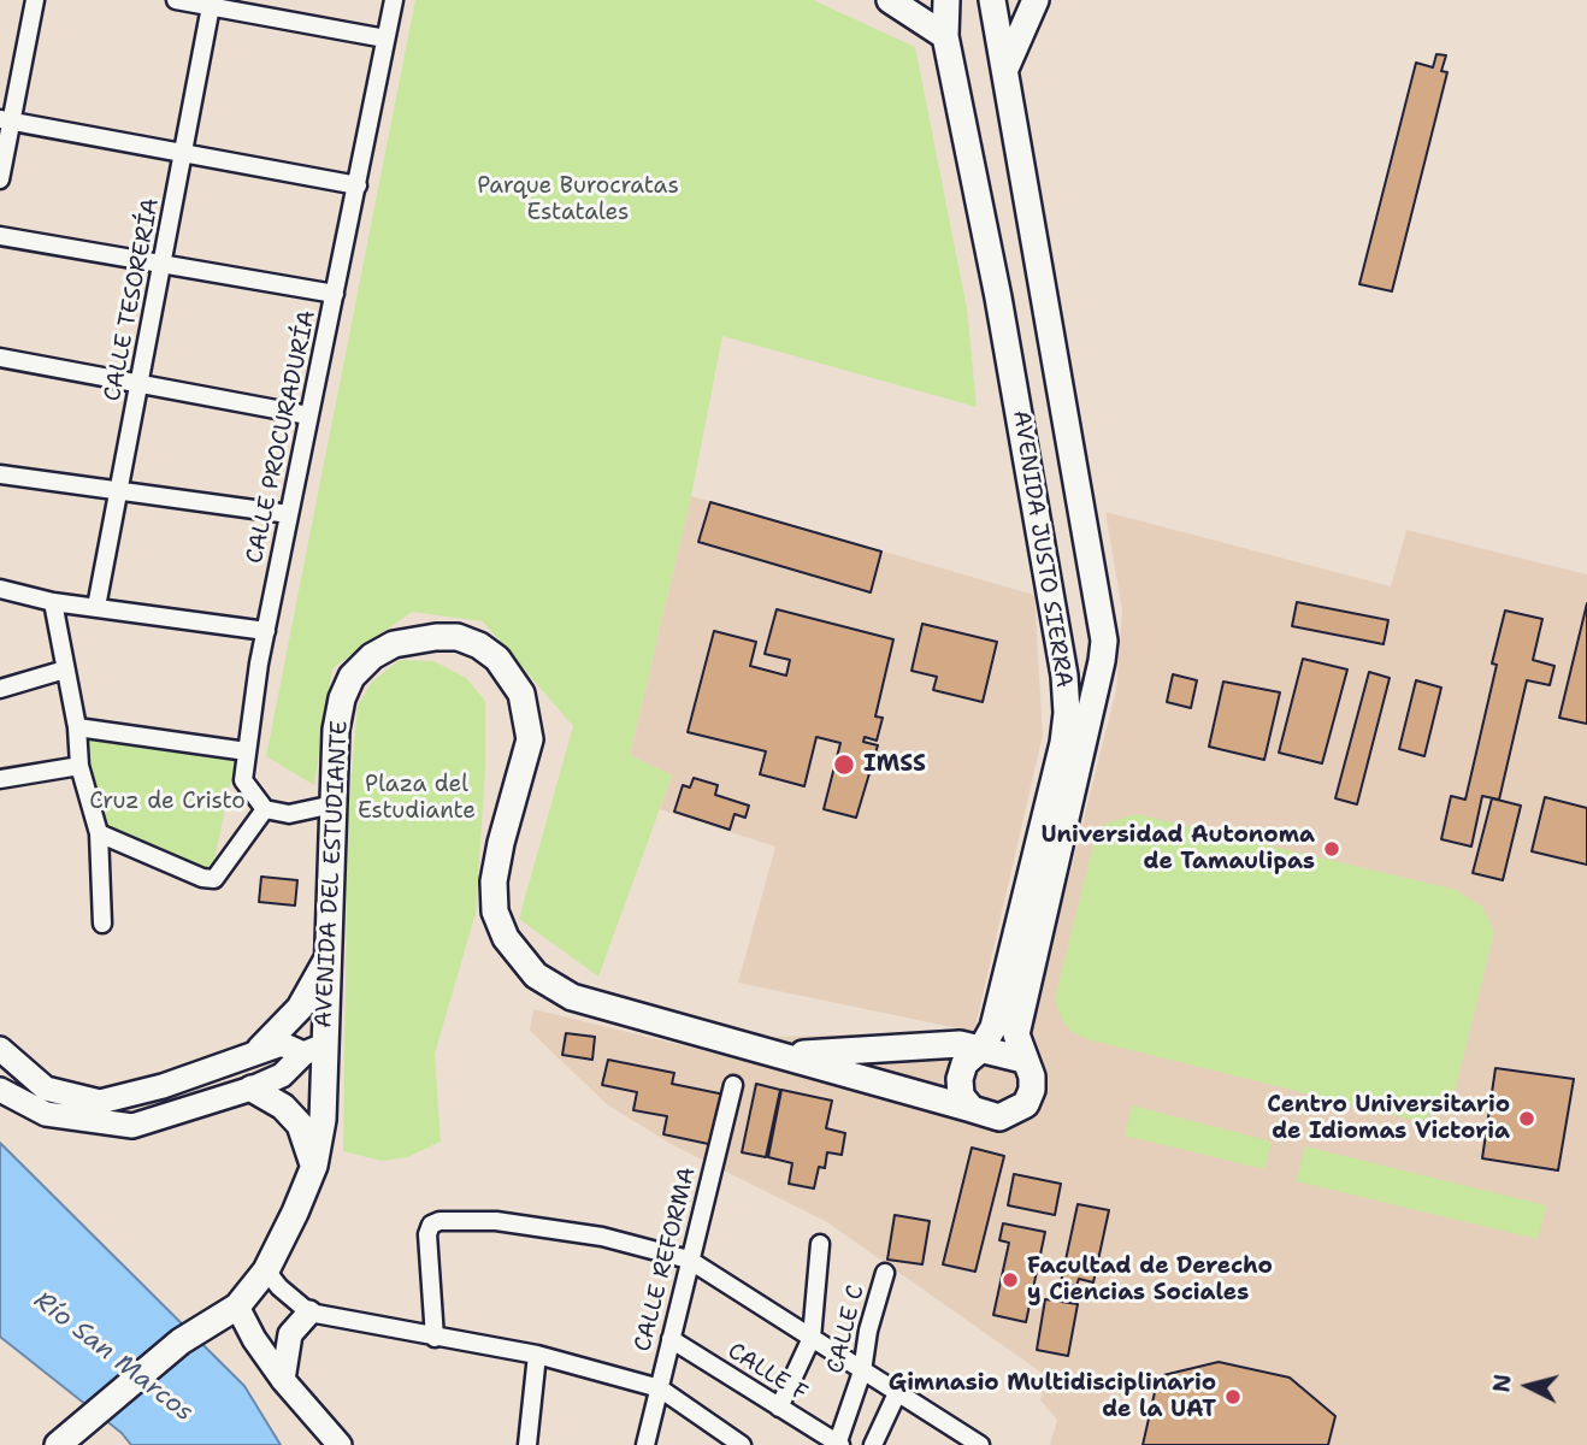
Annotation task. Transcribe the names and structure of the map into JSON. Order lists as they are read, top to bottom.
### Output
{
  "streets": {
    "main road": ["AVENIDA JUSTO SIERRA", "AVENIDA DEL ESTUDIANTE"],
    "street": [
      "CALLE TESORERÍA",
      "CALLE PROCURADURÍA",
      "CALLE REFORMA",
      "CALLE C",
      "CALLE F"
    ]
  },
  "crossings": [
    ["CALLE REFORMA", "CALLE F"],
    ["CALLE C", "CALLE F"]
  ],
  "water": ["Río San Marcos"],
  "parks": ["Parque Burocratas Estatales", "Plaza del Estudiante", "Cruz de Cristo"],
  "places": [
    "IMSS",
    "Universidad Autonoma de Tamaulipas",
    "Centro Universitario de Idiomas Victoria",
    "Facultad de Derecho y Ciencias Sociales",
    "Gimnasio Multidisciplinario de la UAT"
  ],
  "north": "left"
}
